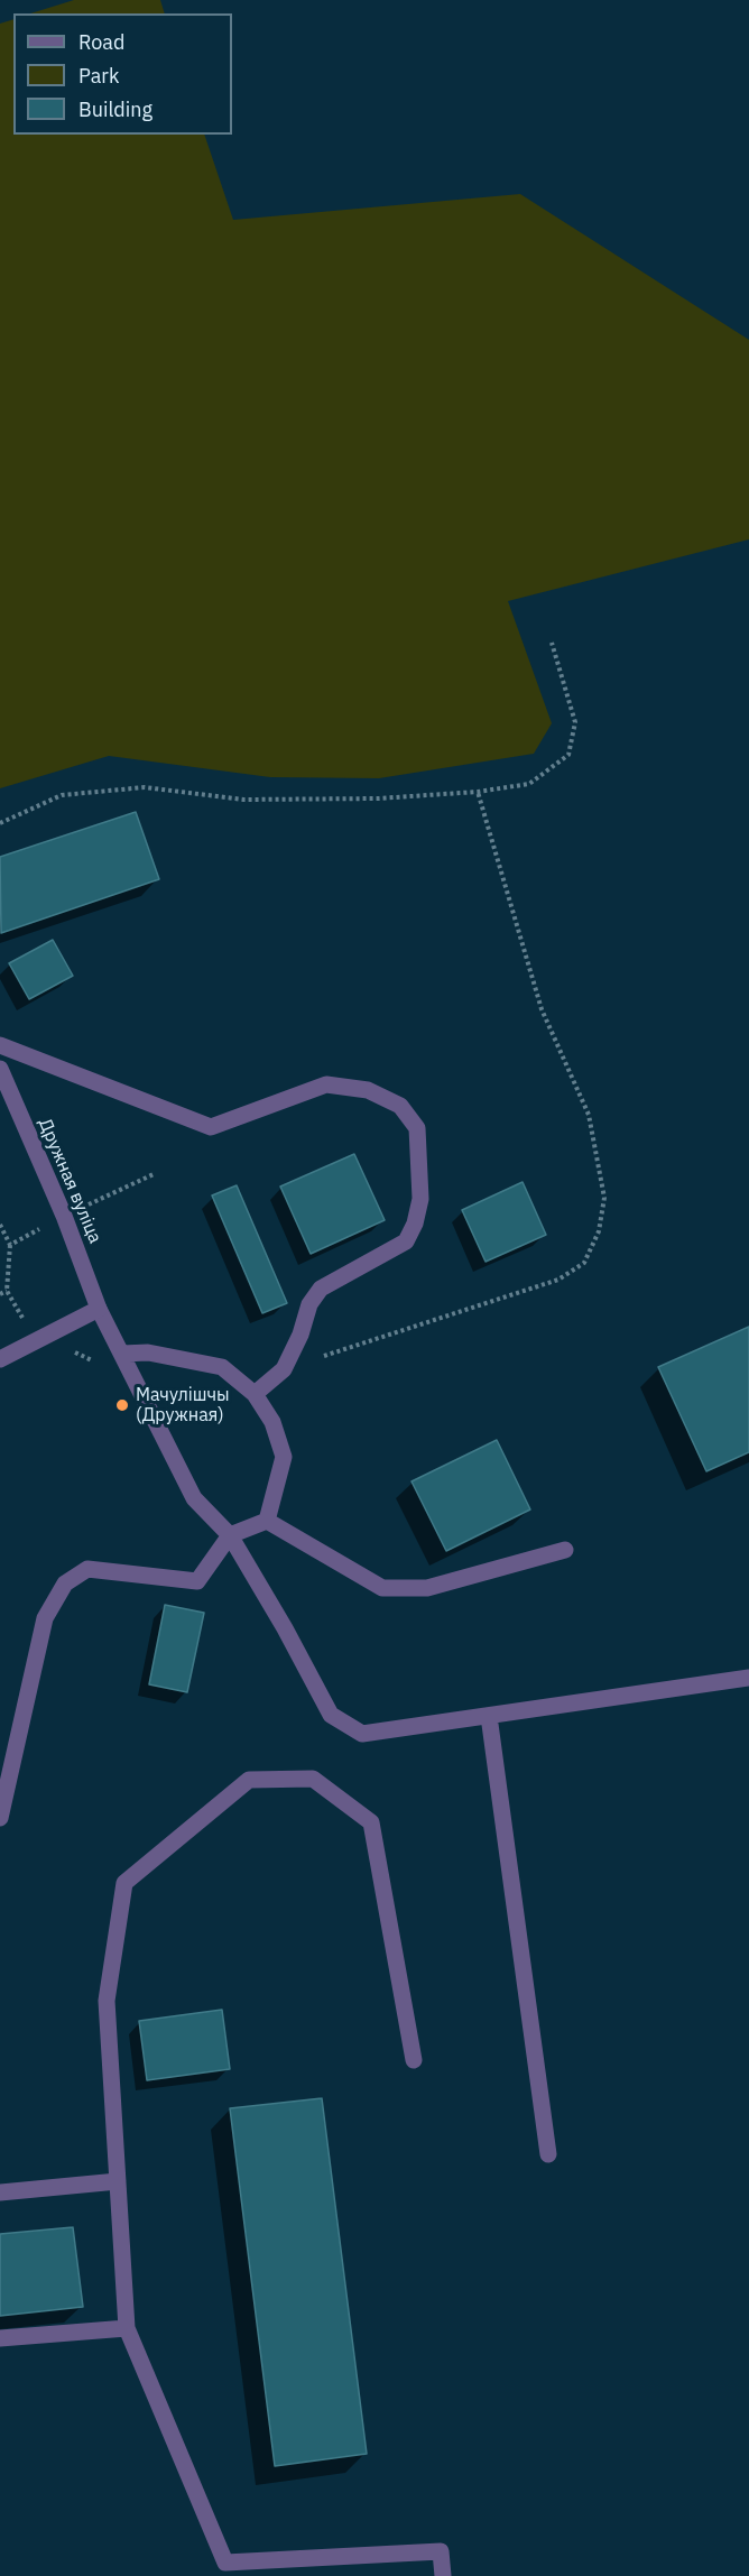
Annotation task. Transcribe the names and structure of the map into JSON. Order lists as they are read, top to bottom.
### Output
{
  "streets": {
    "street": ["Дружная вуліца"]
  },
  "places": ["Мачулішчы (Дружная)"],
  "legend": ["Road", "Park", "Building"]
}
